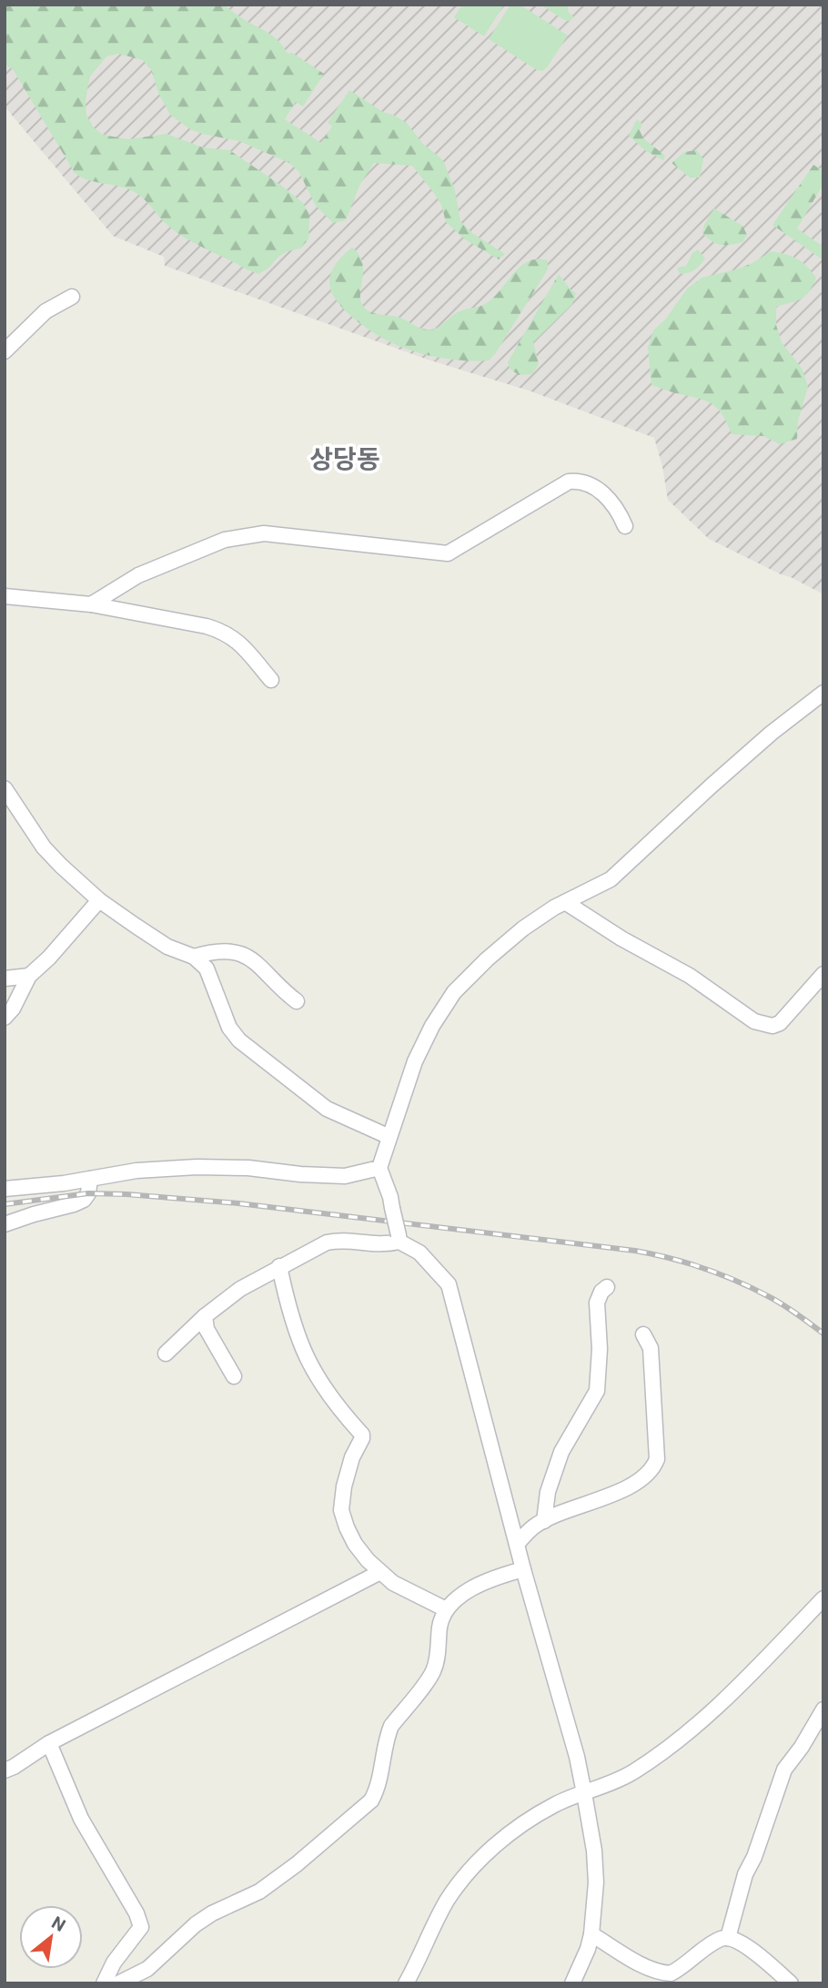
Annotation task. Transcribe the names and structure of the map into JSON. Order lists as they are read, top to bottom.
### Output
{
  "districts": ["상당동"],
  "north": "top right"
}
